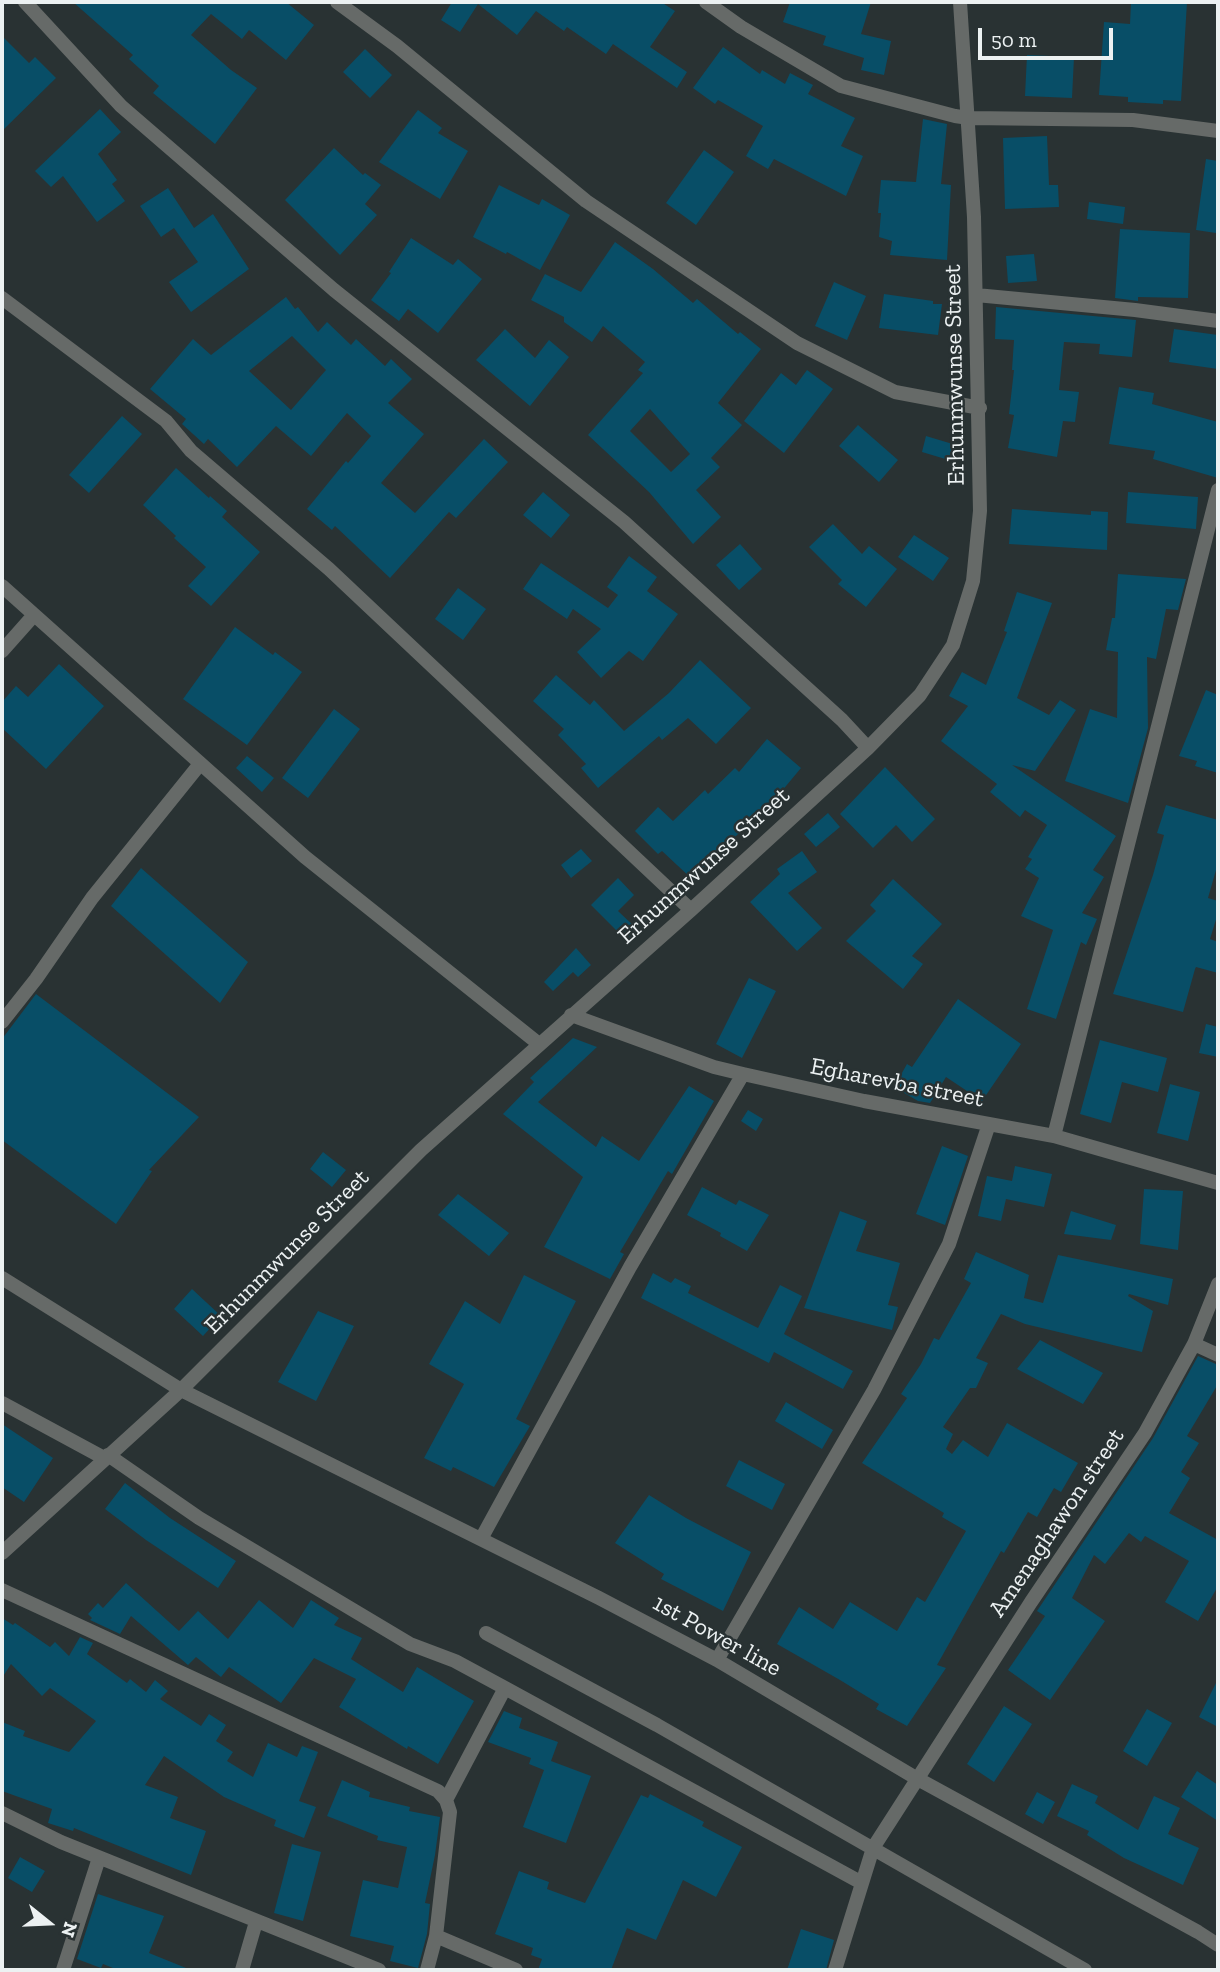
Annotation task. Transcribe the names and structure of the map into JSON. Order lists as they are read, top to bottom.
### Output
{
  "streets": {
    "street": [
      "Erhunmwunse Street",
      "Egharevba street",
      "Amenaghawon street",
      "1st Power line"
    ]
  },
  "crossings": [
    ["Erhunmwunse Street", "Egharevba street"],
    ["Erhunmwunse Street", "1st Power line"],
    ["Amenaghawon street", "1st Power line"]
  ],
  "scale_bar": "50 m",
  "north": "right"
}
